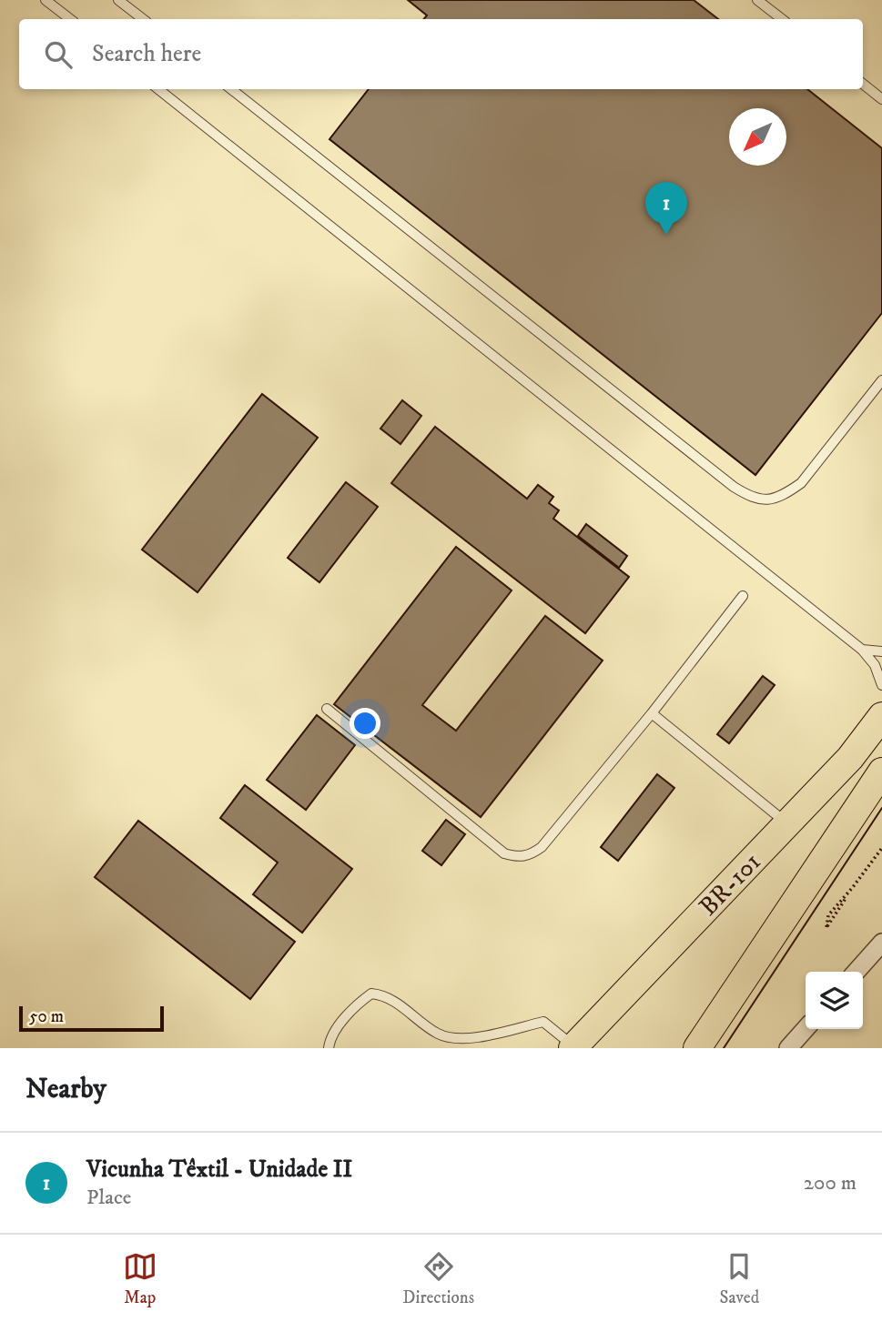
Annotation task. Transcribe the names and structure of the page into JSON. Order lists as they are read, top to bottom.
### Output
{
  "streets": {
    "main road": ["BR-101"]
  },
  "scale_bar": "50 m",
  "north": "bottom left",
  "page": {
    "search": "Search here",
    "pins": "1",
    "scale": "50 m",
    "heading": "Nearby",
    "list": [
      {
        "mark": "1",
        "name": "Vicunha Têxtil - Unidade II",
        "note": "Place",
        "value": "200 m"
      }
    ],
    "nav": ["Map", "Directions", "Saved"]
  }
}
